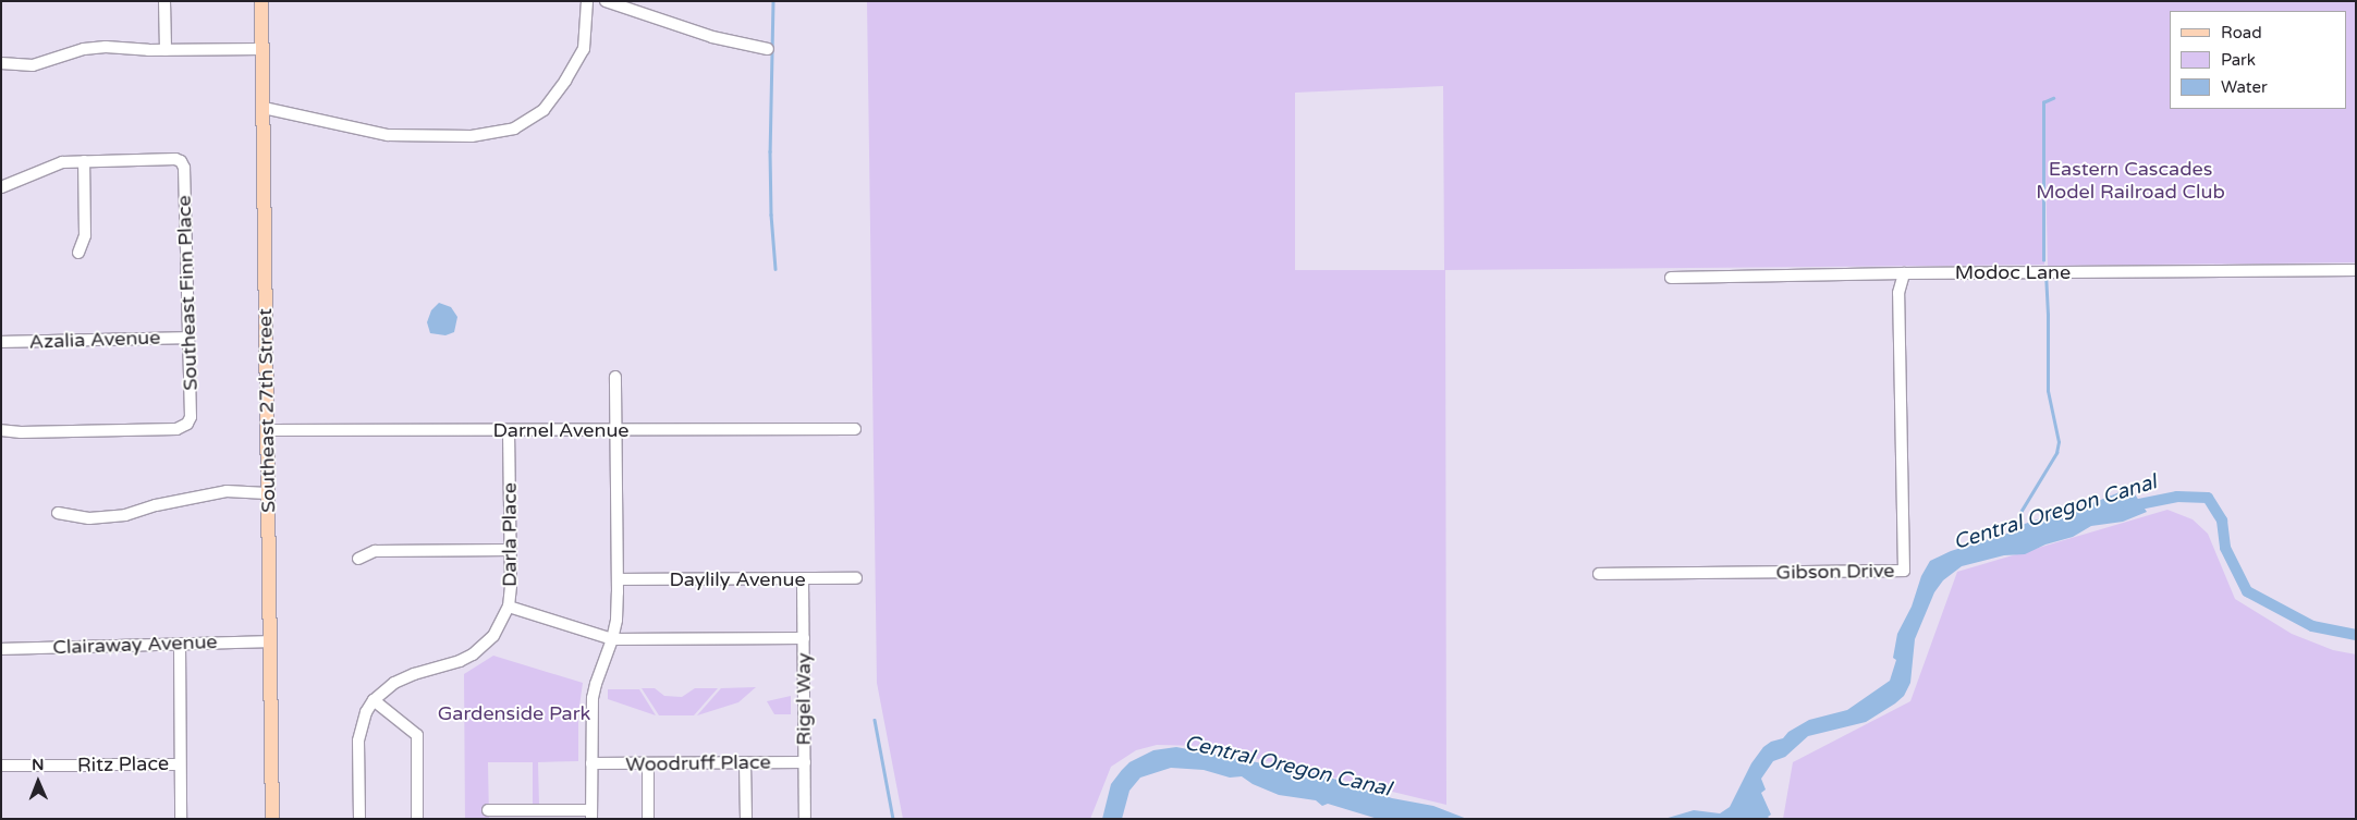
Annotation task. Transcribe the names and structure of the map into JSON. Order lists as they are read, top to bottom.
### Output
{
  "streets": {
    "main road": ["Southeast 27th Street"],
    "street": [
      "Modoc Lane",
      "Southeast Finn Place",
      "Azalia Avenue",
      "Darnel Avenue",
      "Darla Place",
      "Gibson Drive",
      "Daylily Avenue",
      "Clairaway Avenue",
      "Rigel Way",
      "Woodruff Place",
      "Ritz Place"
    ]
  },
  "crossings": [
    ["Modoc Lane", "Gibson Drive"],
    ["Southeast Finn Place", "Azalia Avenue"],
    ["Southeast 27th Street", "Darnel Avenue"],
    ["Southeast 27th Street", "Clairaway Avenue"],
    ["Darnel Avenue", "Darla Place"],
    ["Daylily Avenue", "Rigel Way"],
    ["Rigel Way", "Woodruff Place"]
  ],
  "water": ["Central Oregon Canal"],
  "parks": ["Eastern Cascades Model Railroad Club", "Gardenside Park"],
  "legend": ["Road", "Park", "Water"],
  "north": "top"
}
